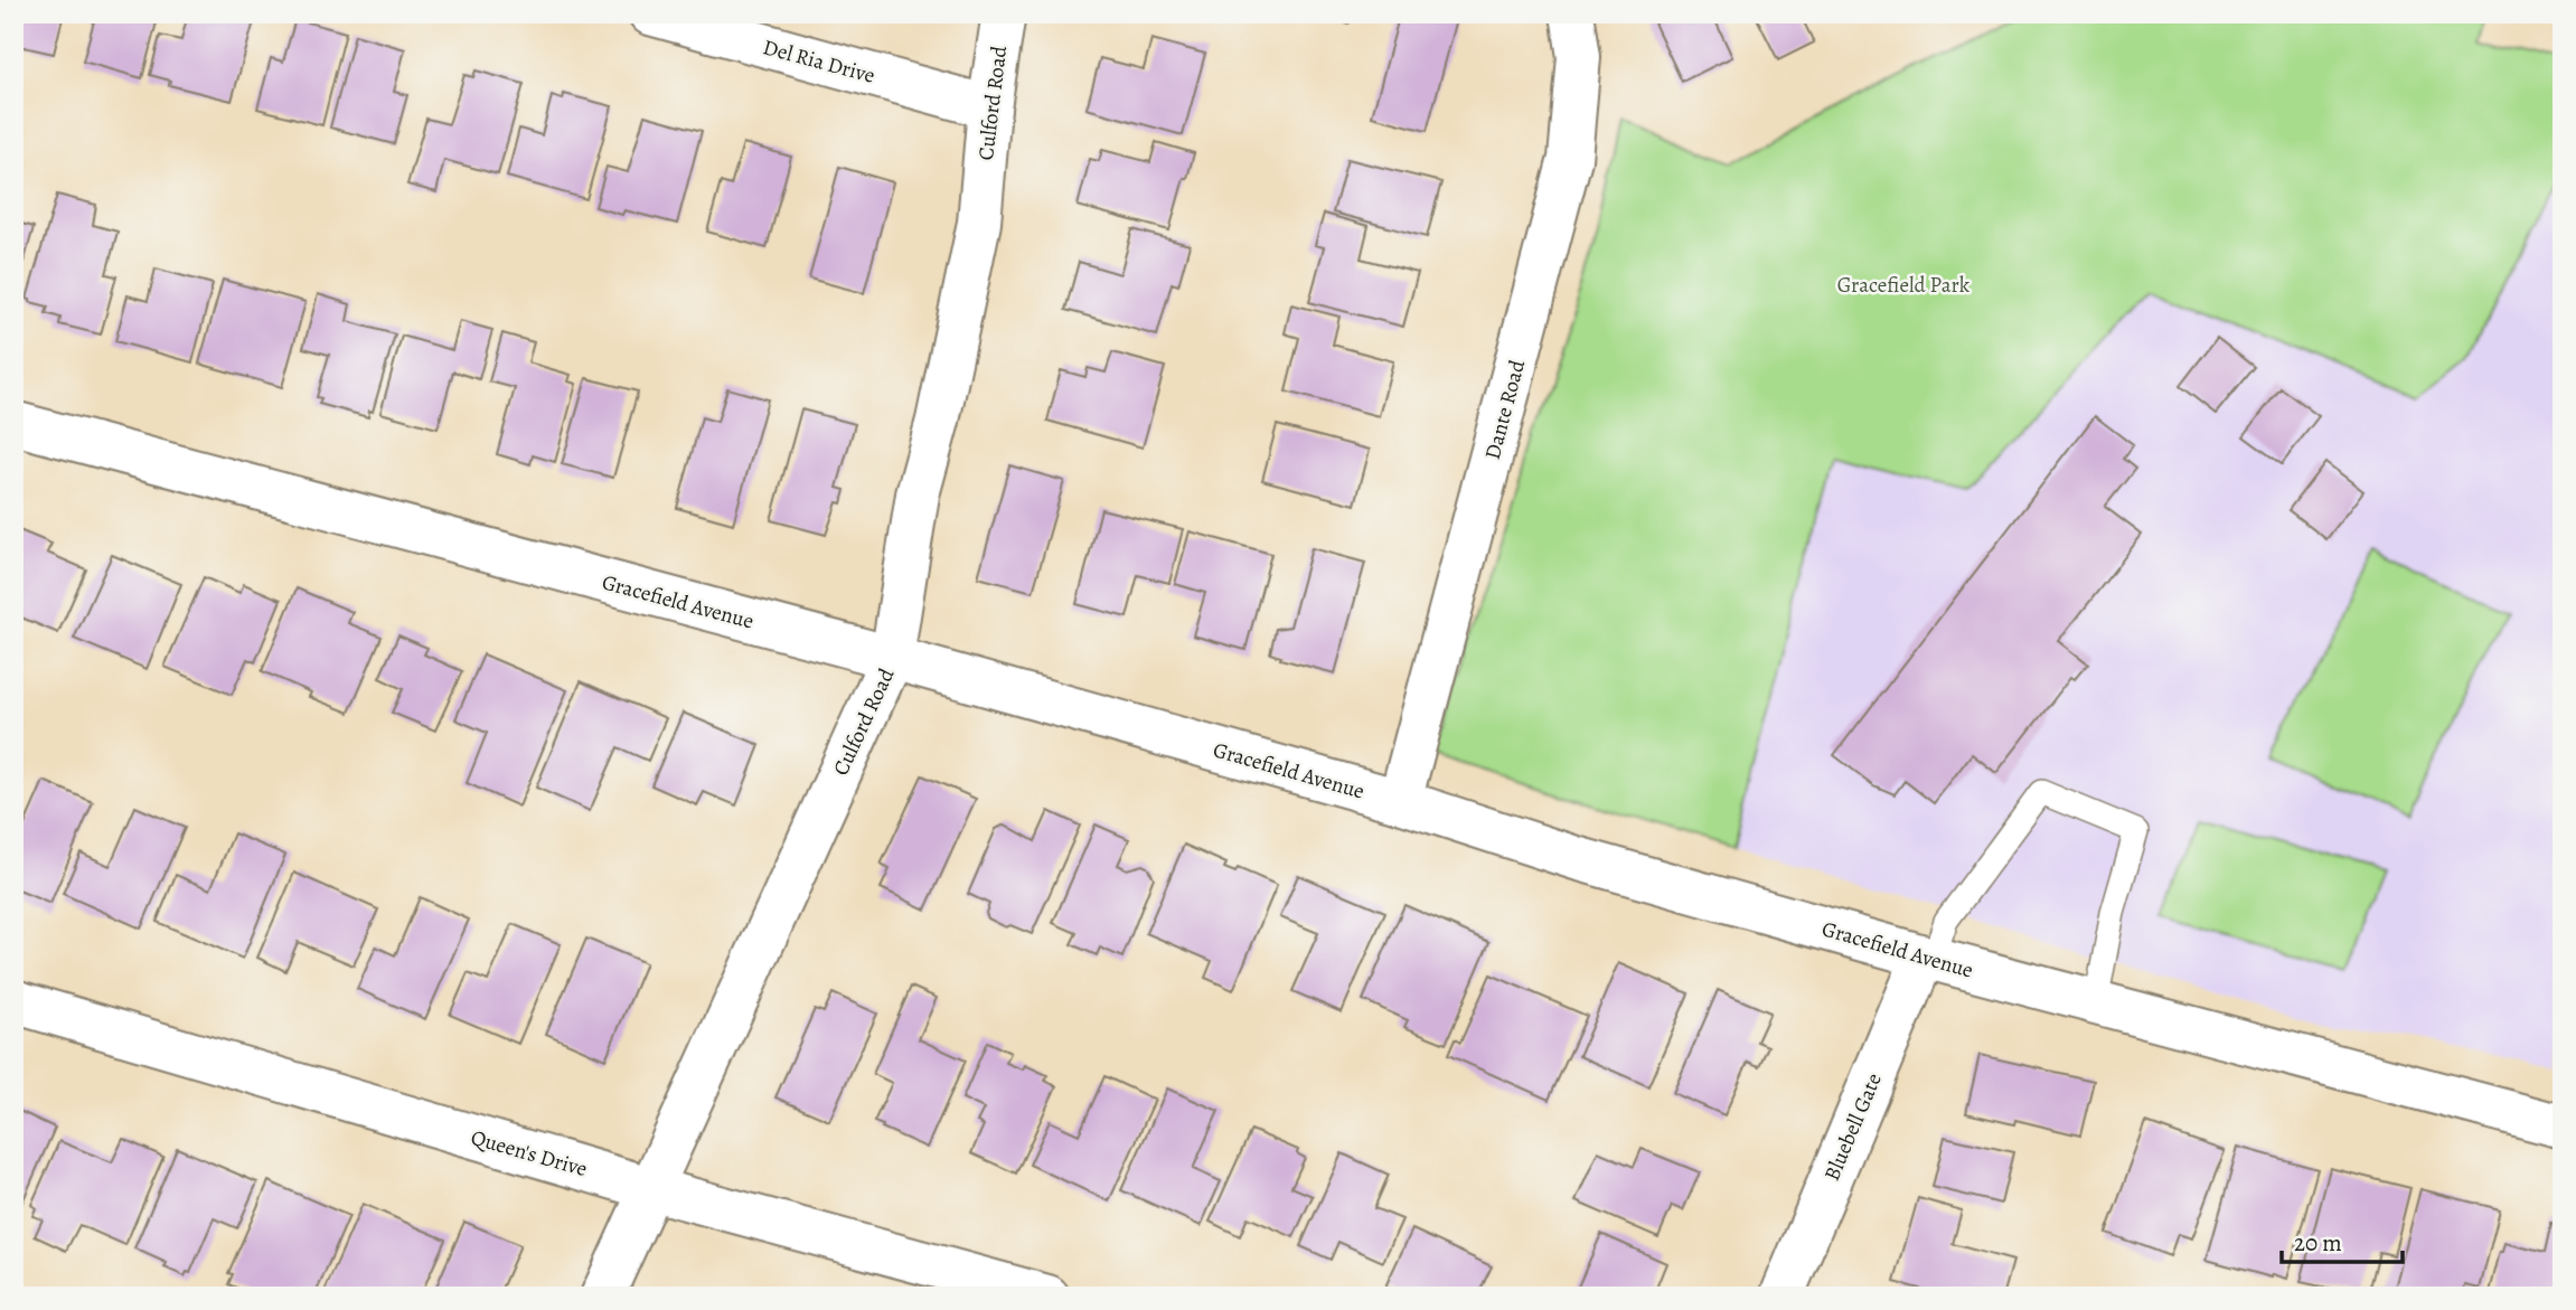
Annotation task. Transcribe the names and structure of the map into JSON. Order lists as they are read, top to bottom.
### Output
{
  "streets": {
    "street": [
      "Del Ria Drive",
      "Culford Road",
      "Dante Road",
      "Gracefield Avenue",
      "Bluebell Gate",
      "Queen's Drive"
    ]
  },
  "crossings": [
    ["Del Ria Drive", "Culford Road"],
    ["Culford Road", "Gracefield Avenue"],
    ["Culford Road", "Queen's Drive"],
    ["Dante Road", "Gracefield Avenue"],
    ["Gracefield Avenue", "Bluebell Gate"]
  ],
  "parks": ["Gracefield Park"],
  "scale_bar": "20 m"
}
